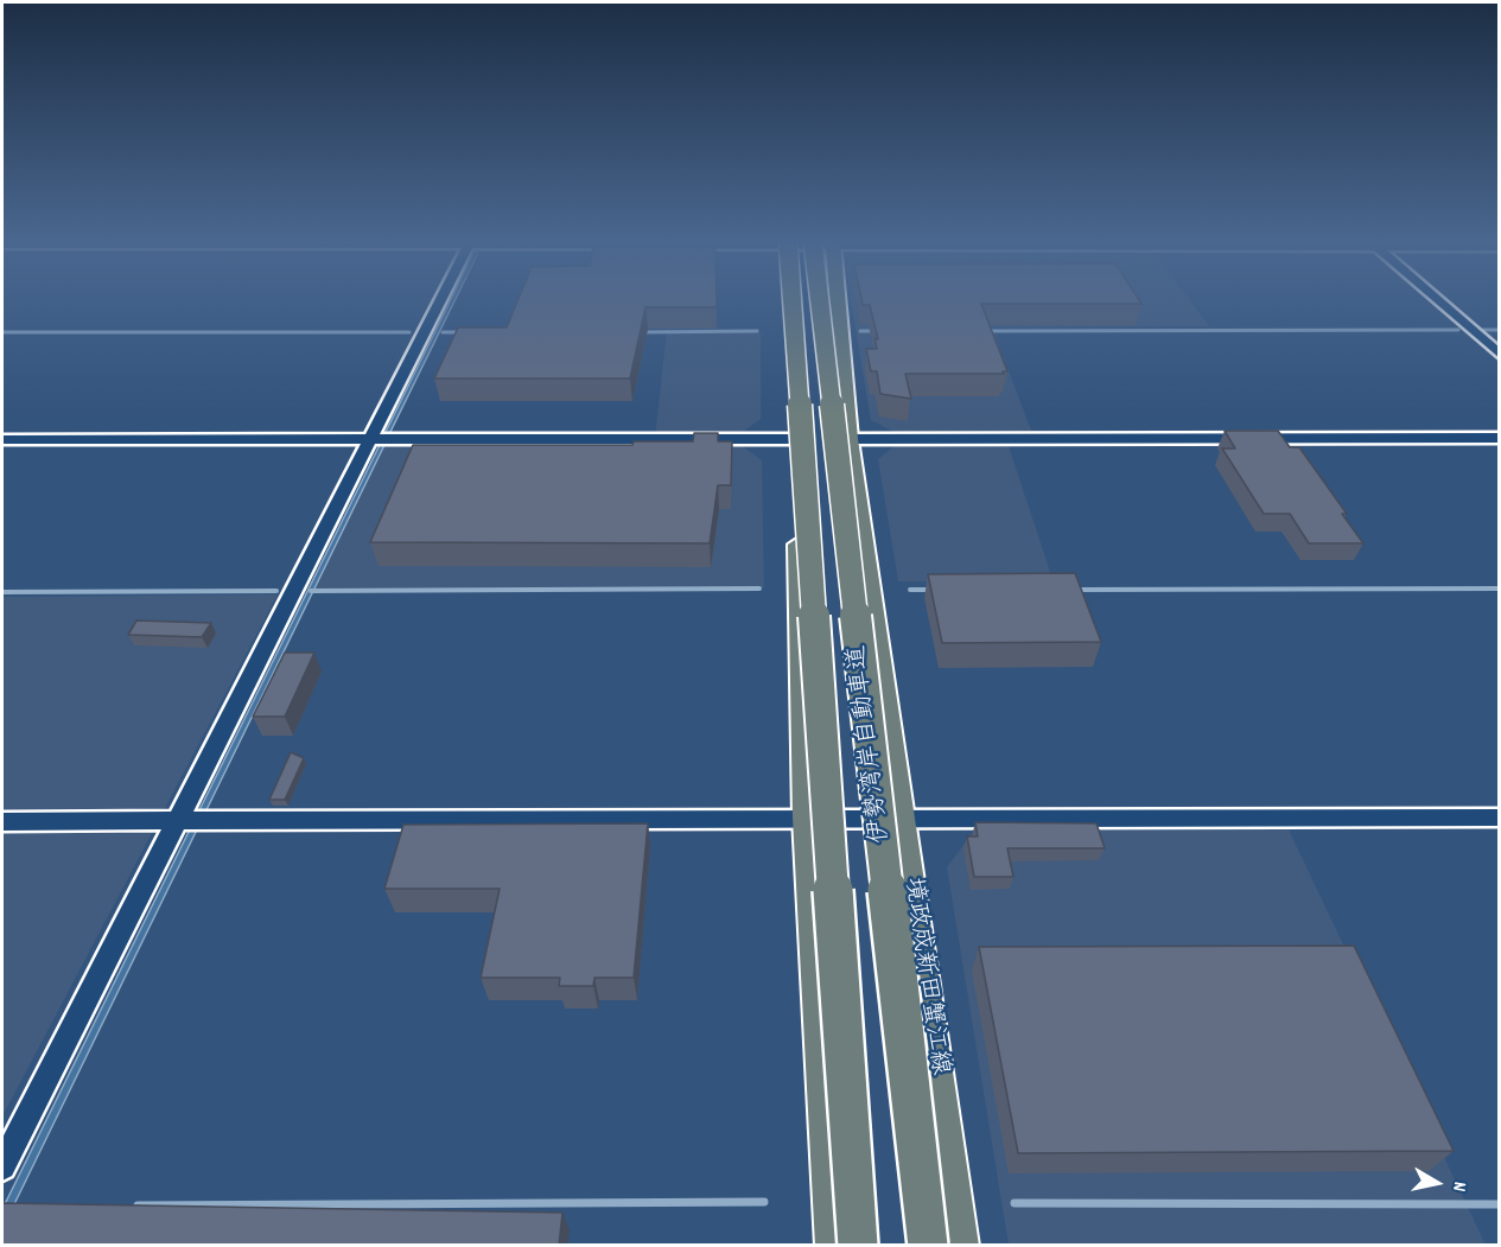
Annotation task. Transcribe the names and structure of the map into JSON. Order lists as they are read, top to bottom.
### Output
{
  "streets": {
    "highway": ["伊勢湾岸自動車道"],
    "main road": ["境政成新田蟹江線"]
  },
  "north": "right"
}
